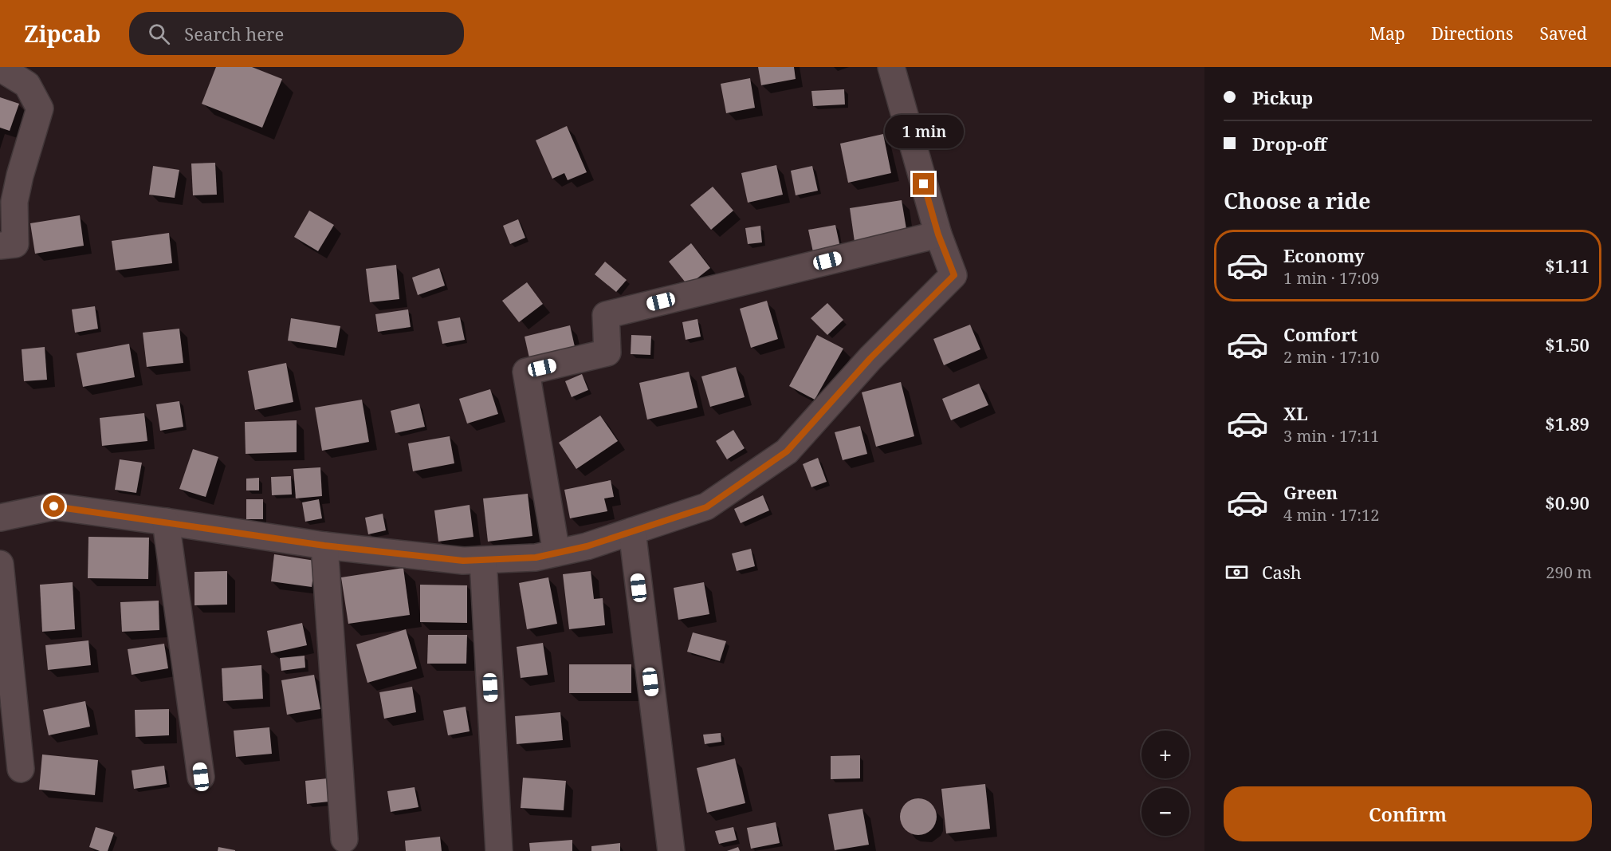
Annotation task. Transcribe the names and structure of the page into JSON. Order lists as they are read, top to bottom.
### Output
{
  "page": {
    "header": "Zipcab",
    "search": "Search here",
    "nav": ["Map", "Directions", "Saved"],
    "banner": ["Pickup", "Drop-off"],
    "bubble": "1 min",
    "heading": "Choose a ride",
    "list": [
      {
        "name": "Economy",
        "note": "1 min · 17:09",
        "value": "$1.11"
      },
      {
        "name": "Comfort",
        "note": "2 min · 17:10",
        "value": "$1.50"
      },
      {
        "name": "XL",
        "note": "3 min · 17:11",
        "value": "$1.89"
      },
      {
        "name": "Green",
        "note": "4 min · 17:12",
        "value": "$0.90"
      }
    ],
    "pay": ["Cash", "290 m"],
    "map_buttons": ["+", "−"],
    "buttons": "Confirm"
  }
}
